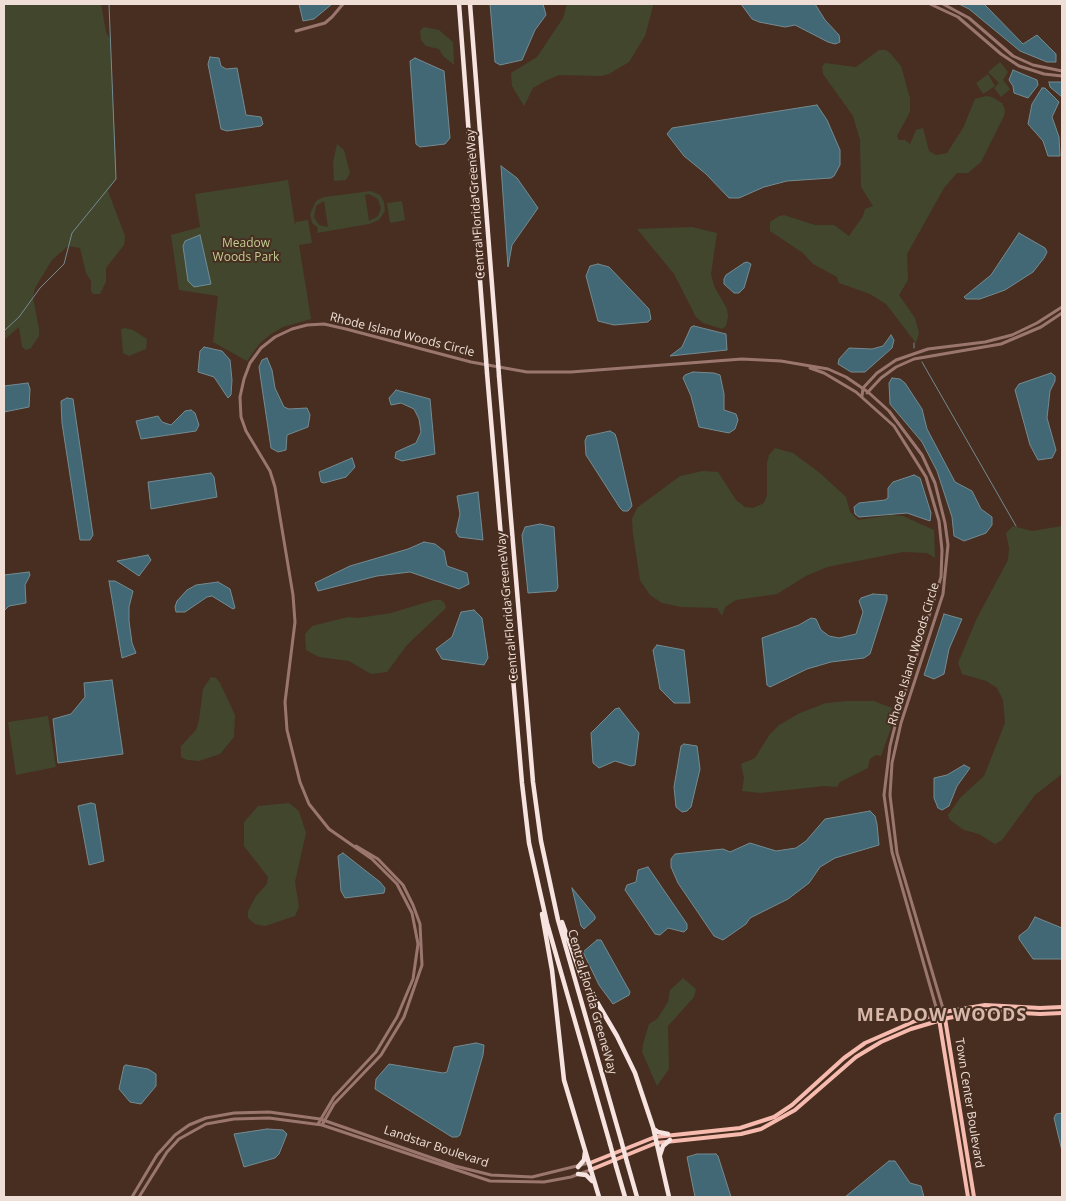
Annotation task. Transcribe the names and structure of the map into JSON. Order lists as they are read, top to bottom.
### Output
{
  "streets": {
    "highway": ["Central Florida GreeneWay"],
    "main road": ["Town Center Boulevard", "Landstar Boulevard"],
    "street": ["Rhode Island Woods Circle"]
  },
  "crossings": [
    ["Rhode Island Woods Circle", "Town Center Boulevard"],
    ["Rhode Island Woods Circle", "Landstar Boulevard"],
    ["Town Center Boulevard", "Landstar Boulevard"]
  ],
  "districts": ["MEADOW WOODS"],
  "parks": ["Meadow Woods Park"]
}
